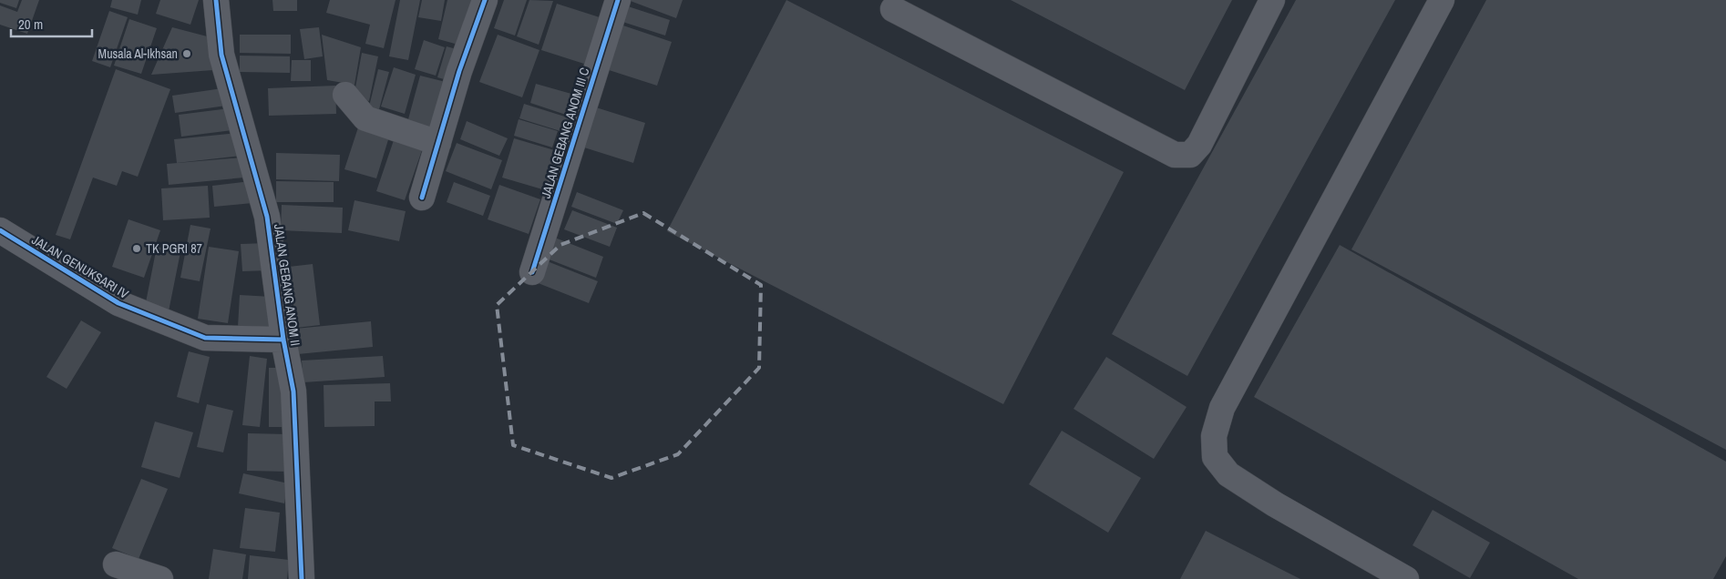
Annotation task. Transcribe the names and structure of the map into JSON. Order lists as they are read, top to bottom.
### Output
{
  "streets": {
    "street": ["JALAN GEBANG ANOM III C", "JALAN GENUKSARI IV", "JALAN GEBANG ANOM II"]
  },
  "crossings": [
    ["JALAN GENUKSARI IV", "JALAN GEBANG ANOM II"]
  ],
  "places": ["Musala Al-Ikhsan", "TK PGRI 87"],
  "scale_bar": "20 m"
}
